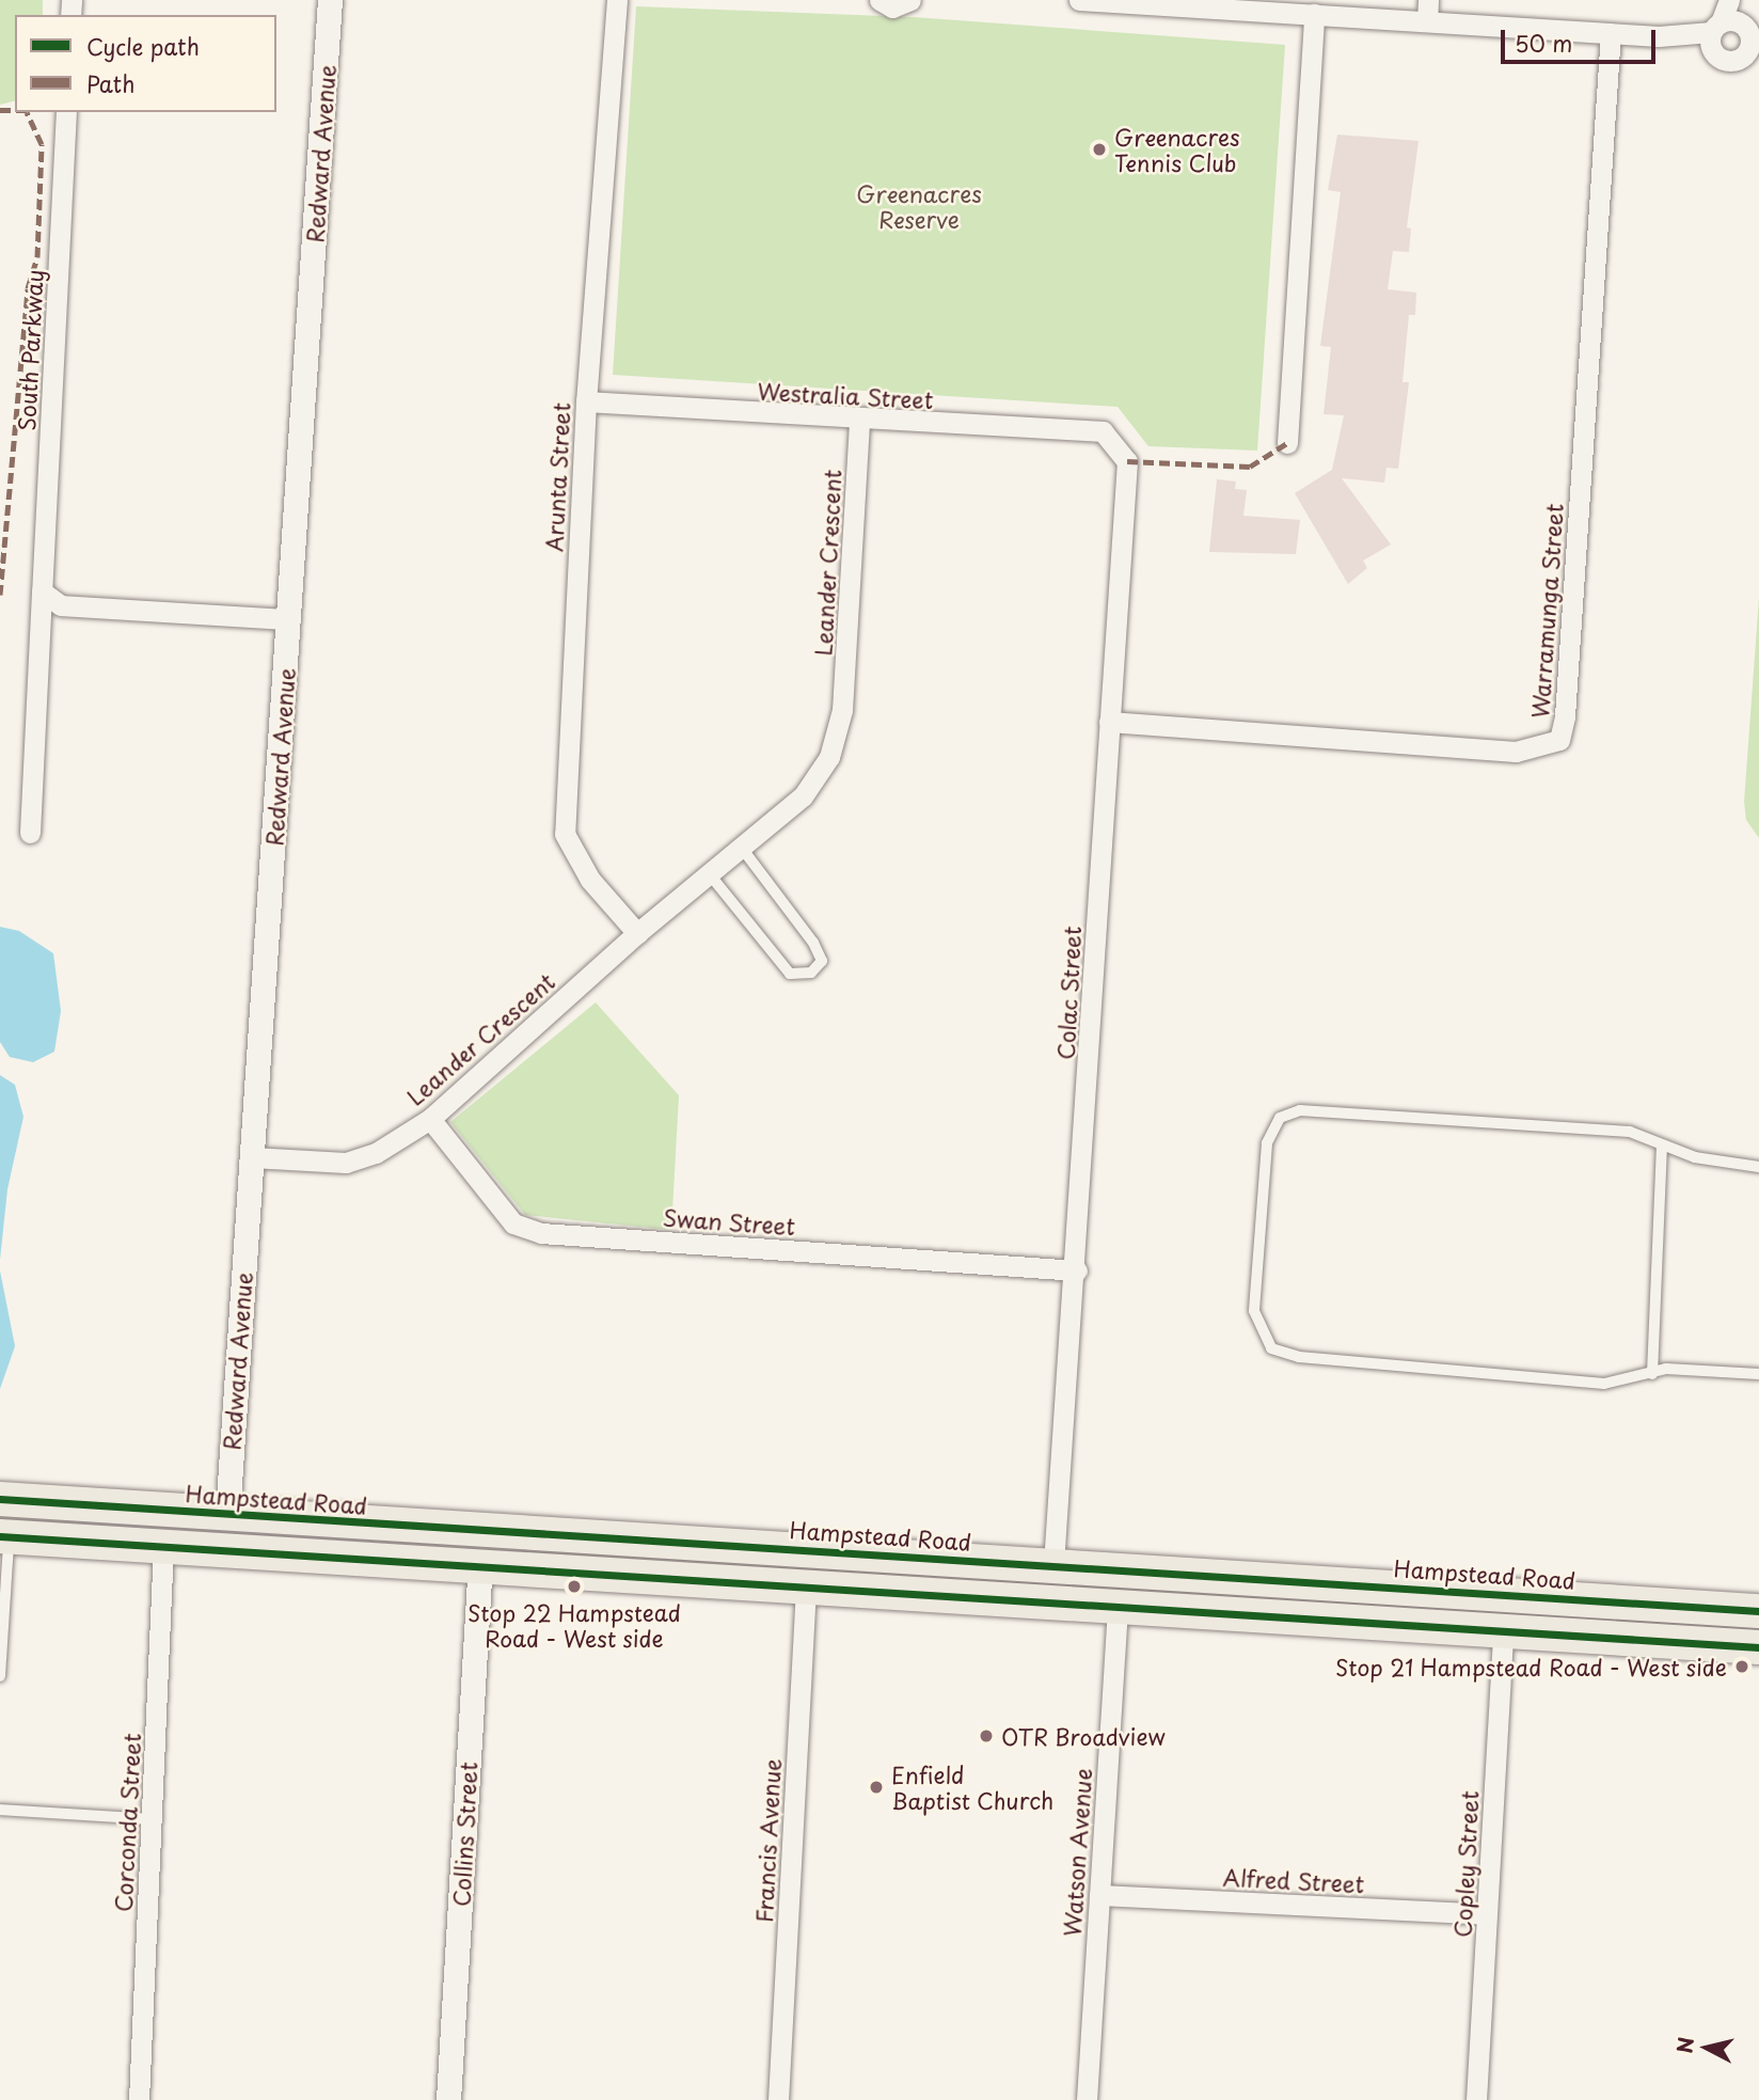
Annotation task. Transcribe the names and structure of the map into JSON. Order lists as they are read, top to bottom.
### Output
{
  "streets": {
    "highway": ["Hampstead Road"],
    "street": [
      "Redward Avenue",
      "South Parkway",
      "Westralia Street",
      "Arunta Street",
      "Leander Crescent",
      "Warramunga Street",
      "Colac Street",
      "Swan Street",
      "Corconda Street",
      "Collins Street",
      "Francis Avenue",
      "Watson Avenue",
      "Copley Street",
      "Alfred Street"
    ]
  },
  "crossings": [
    ["Redward Avenue", "Leander Crescent"],
    ["Redward Avenue", "Hampstead Road"],
    ["Westralia Street", "Arunta Street"],
    ["Westralia Street", "Leander Crescent"],
    ["Westralia Street", "Colac Street"],
    ["Arunta Street", "Leander Crescent"],
    ["Leander Crescent", "Swan Street"],
    ["Warramunga Street", "Colac Street"],
    ["Colac Street", "Swan Street"],
    ["Colac Street", "Hampstead Road"],
    ["Watson Avenue", "Alfred Street"],
    ["Copley Street", "Alfred Street"]
  ],
  "parks": ["Greenacres Reserve"],
  "places": [
    "Greenacres Tennis Club",
    "Stop 22 Hampstead Road - West side",
    "Stop 21 Hampstead Road - West side",
    "OTR Broadview",
    "Enfield Baptist Church"
  ],
  "legend": ["Cycle path", "Path"],
  "scale_bar": "50 m",
  "north": "left"
}
